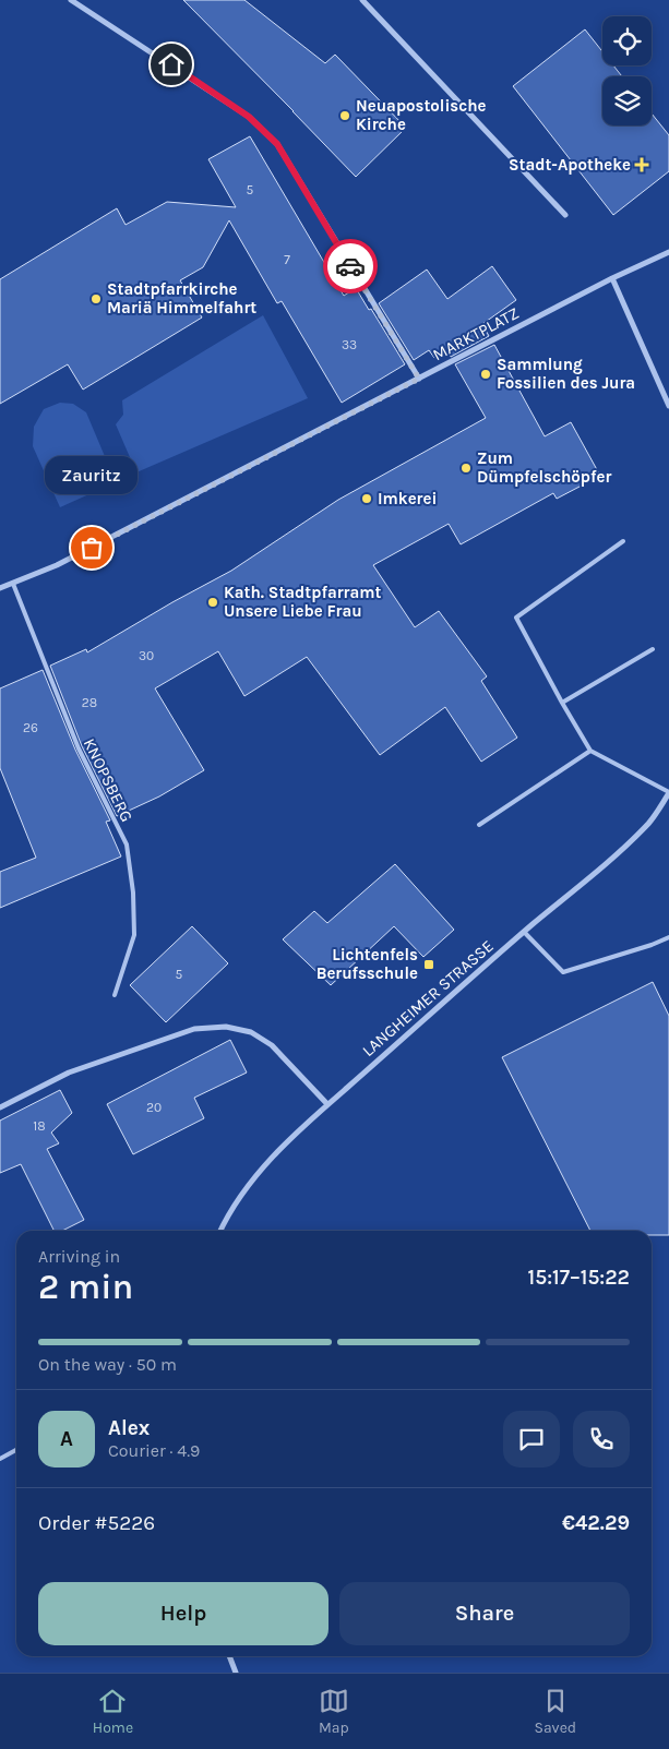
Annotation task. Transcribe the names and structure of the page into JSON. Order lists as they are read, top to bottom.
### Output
{
  "streets": {
    "street": ["MARKTPLATZ", "LANGHEIMER STRASSE"],
    "lane": ["KNOPSBERG"]
  },
  "crossings": [
    ["MARKTPLATZ", "KNOPSBERG"]
  ],
  "places": {
    "other": [
      "Neuapostolische Kirche",
      "Stadtpfarrkirche Mariä Himmelfahrt",
      "Sammlung Fossilien des Jura",
      "Zum Dümpfelschöpfer",
      "Imkerei",
      "Zauritz",
      "Kath. Stadtpfarramt Unsere Liebe Frau"
    ],
    "health": ["Stadt-Apotheke"],
    "transit": ["Lichtenfels Berufsschule"]
  },
  "house_numbers": [
    "5",
    "7",
    "33",
    "30",
    "28",
    "26",
    "5",
    "20",
    "18"
  ],
  "page": {
    "bubble": "Zauritz",
    "heading": ["2 min", "Arriving in", "15:17–15:22"],
    "panel": [
      "Alex",
      "Courier · 4.9",
      "Order #5226",
      "€42.29"
    ],
    "bar": "On the way · 50 m",
    "round": "A",
    "buttons": ["Help", "Share"],
    "tabs": ["Home", "Map", "Saved"]
  }
}
